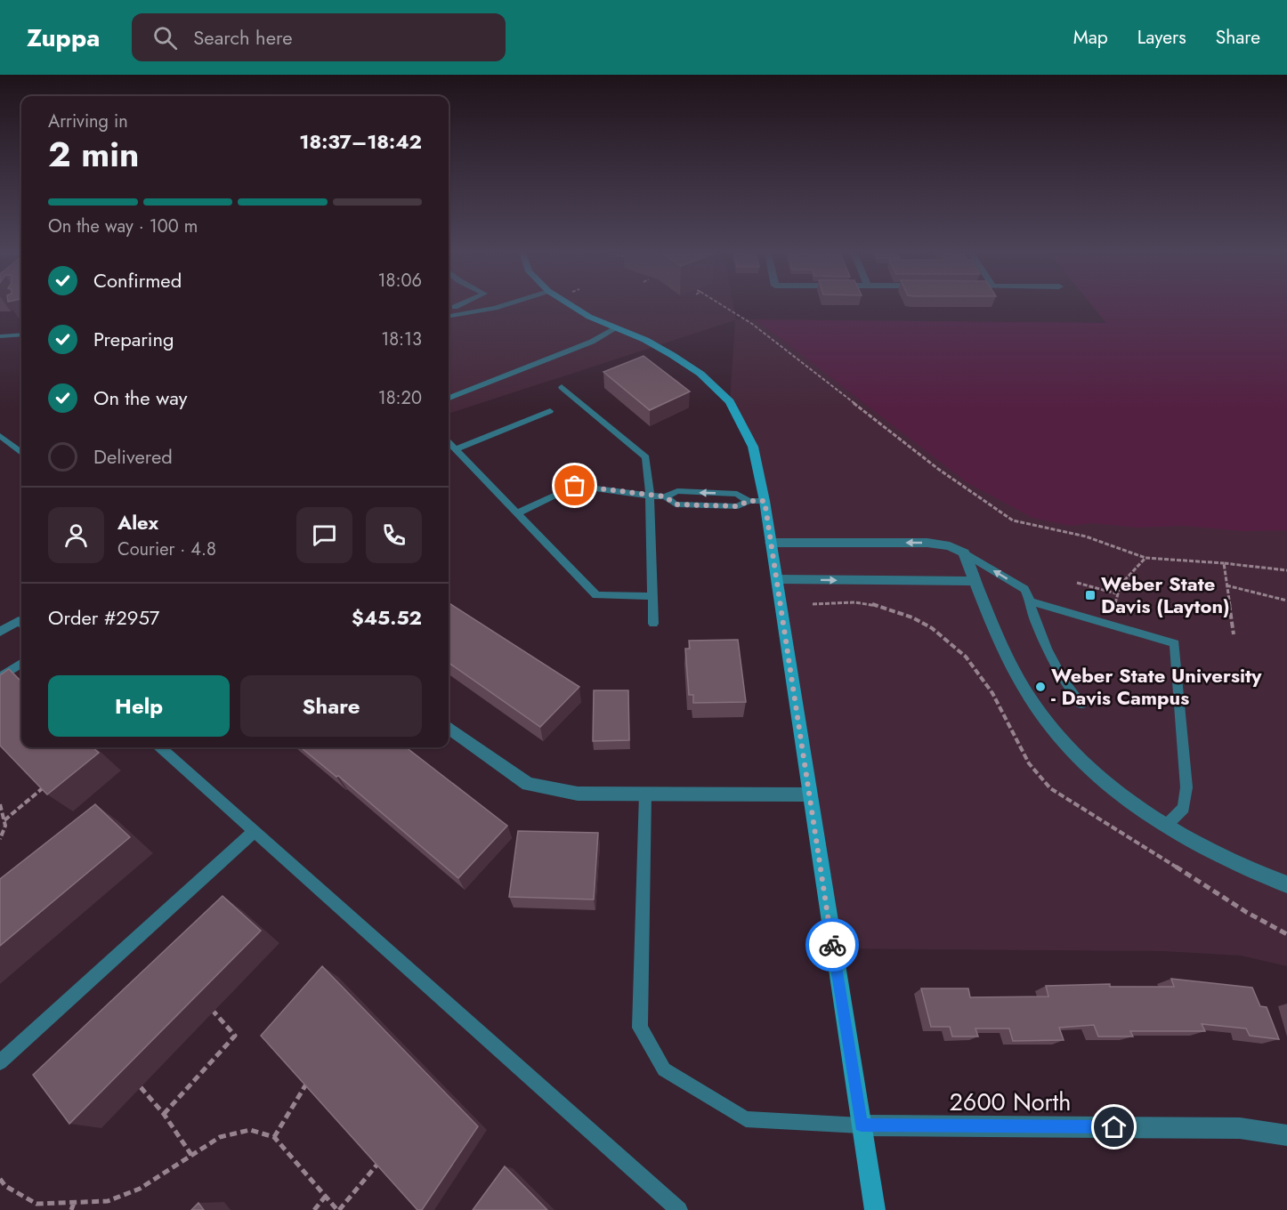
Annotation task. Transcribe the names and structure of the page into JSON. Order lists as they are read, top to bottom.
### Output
{
  "streets": {
    "street": ["2600 North"]
  },
  "places": {
    "transit": ["Weber State Davis (Layton)"],
    "other": ["Weber State University - Davis Campus"]
  },
  "page": {
    "header": "Zuppa",
    "search": "Search here",
    "nav": ["Map", "Layers", "Share"],
    "heading": ["2 min", "Arriving in", "18:37–18:42"],
    "panel": [
      "Alex",
      "Courier · 4.8",
      "Order #2957",
      "$45.52"
    ],
    "bar": "On the way · 100 m",
    "list": [
      ["Confirmed", "18:06"],
      ["Preparing", "18:13"],
      ["On the way", "18:20"],
      "Delivered"
    ],
    "buttons": ["Help", "Share"]
  }
}
